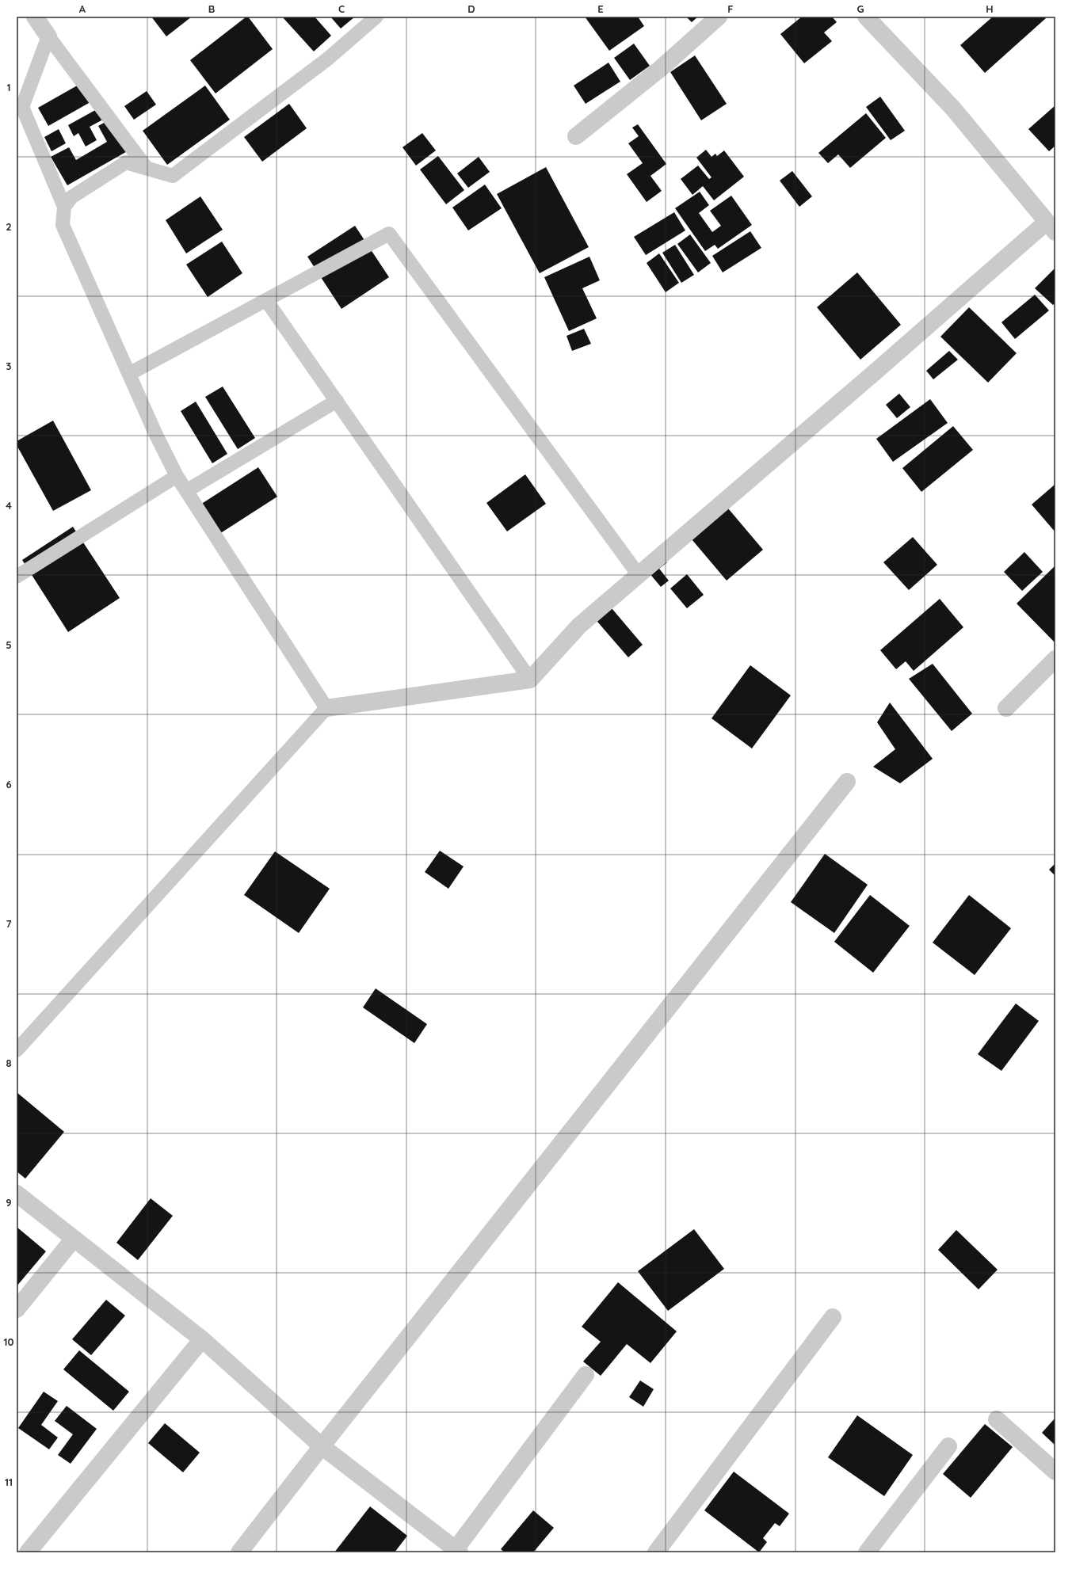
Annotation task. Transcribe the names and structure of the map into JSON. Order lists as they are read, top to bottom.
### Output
{
  "grid": {
    "columns": [
      "A",
      "B",
      "C",
      "D",
      "E",
      "F",
      "G",
      "H"
    ],
    "rows": [
      "1",
      "2",
      "3",
      "4",
      "5",
      "6",
      "7",
      "8",
      "9",
      "10",
      "11"
    ]
  }
}
